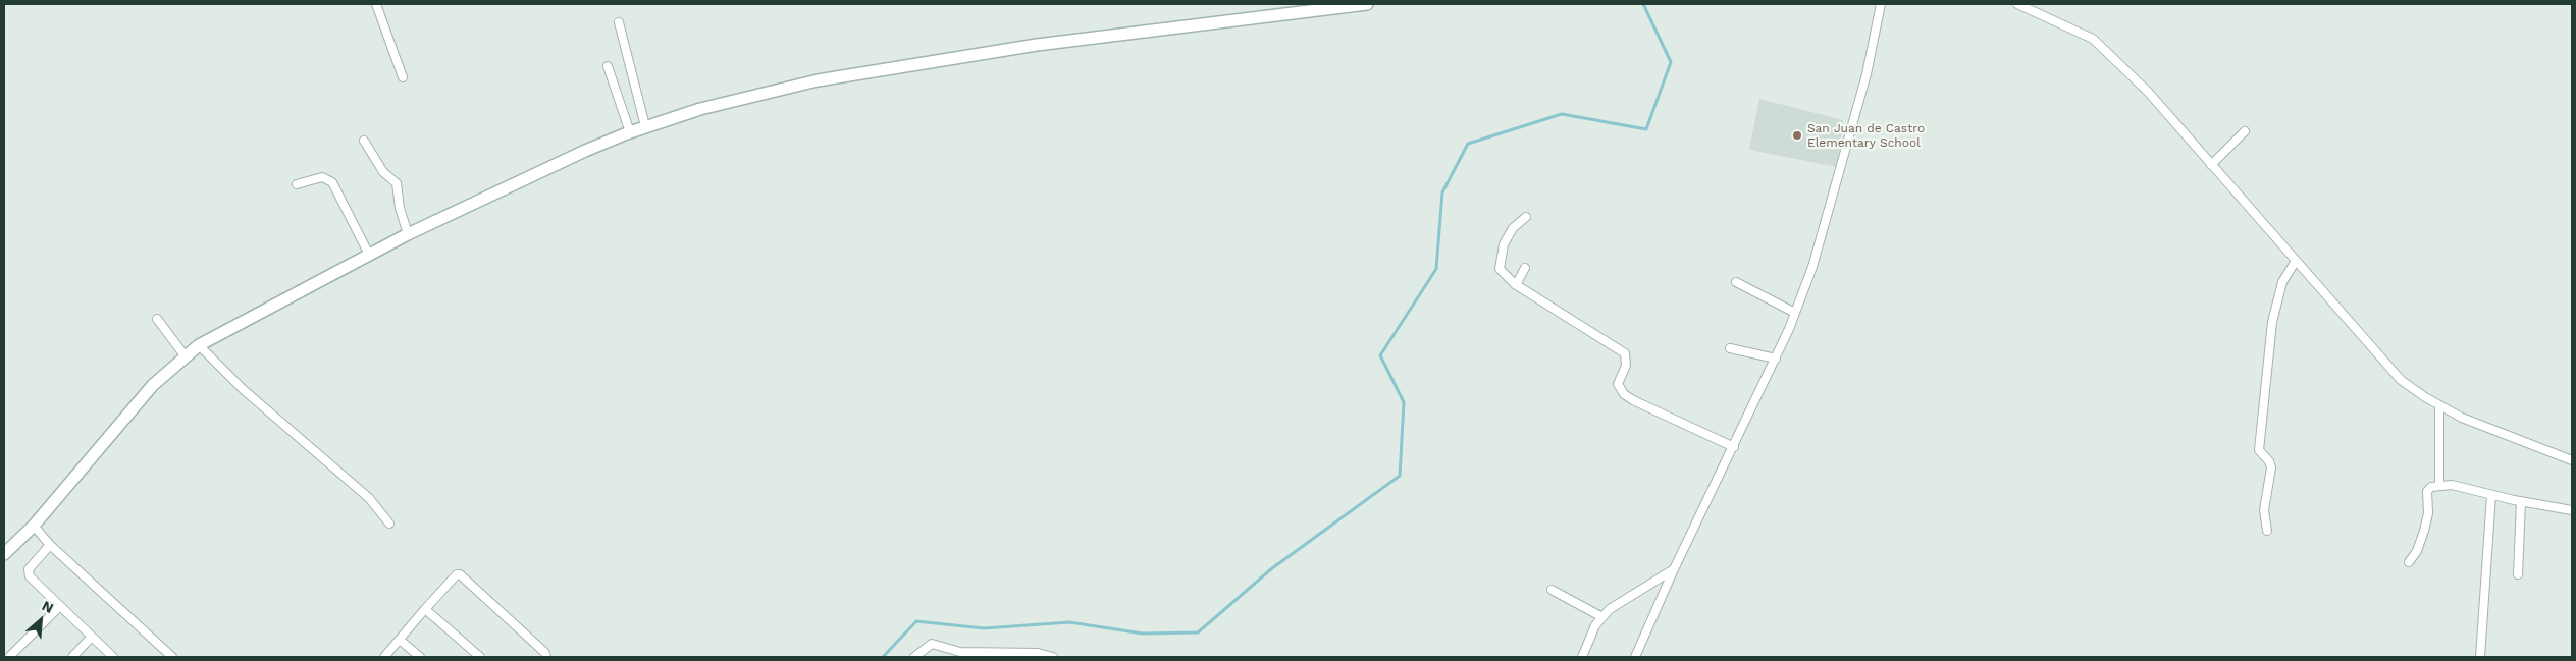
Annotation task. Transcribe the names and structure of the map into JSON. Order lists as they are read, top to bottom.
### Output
{
  "places": ["San Juan de Castro Elementary School"],
  "north": "top right"
}
